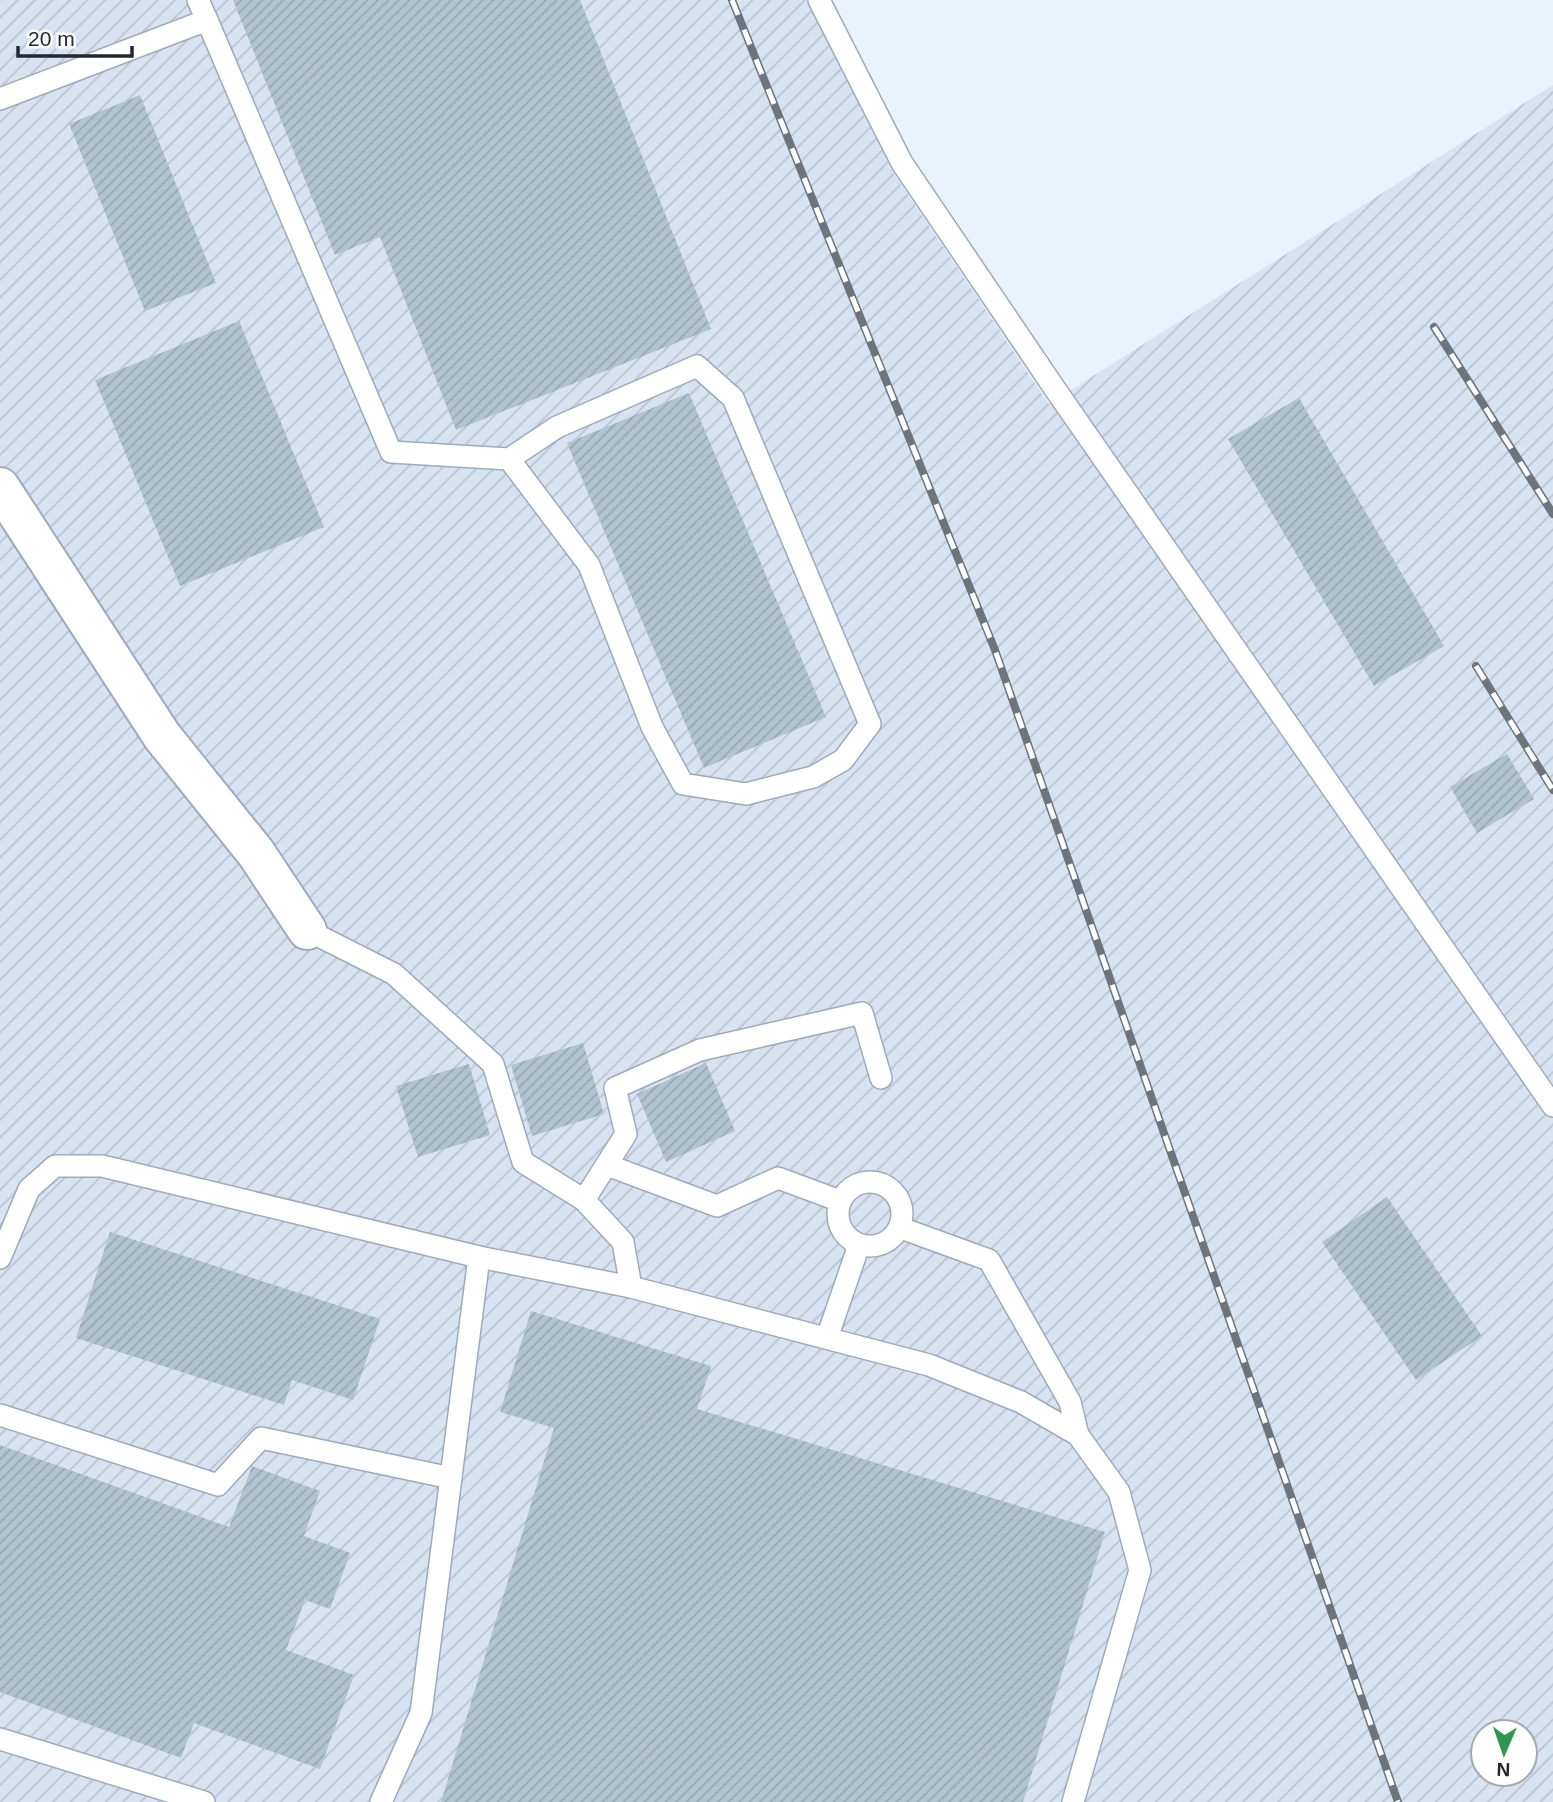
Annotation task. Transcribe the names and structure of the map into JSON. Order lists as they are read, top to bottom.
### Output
{
  "scale_bar": "20 m",
  "north": "bottom"
}
